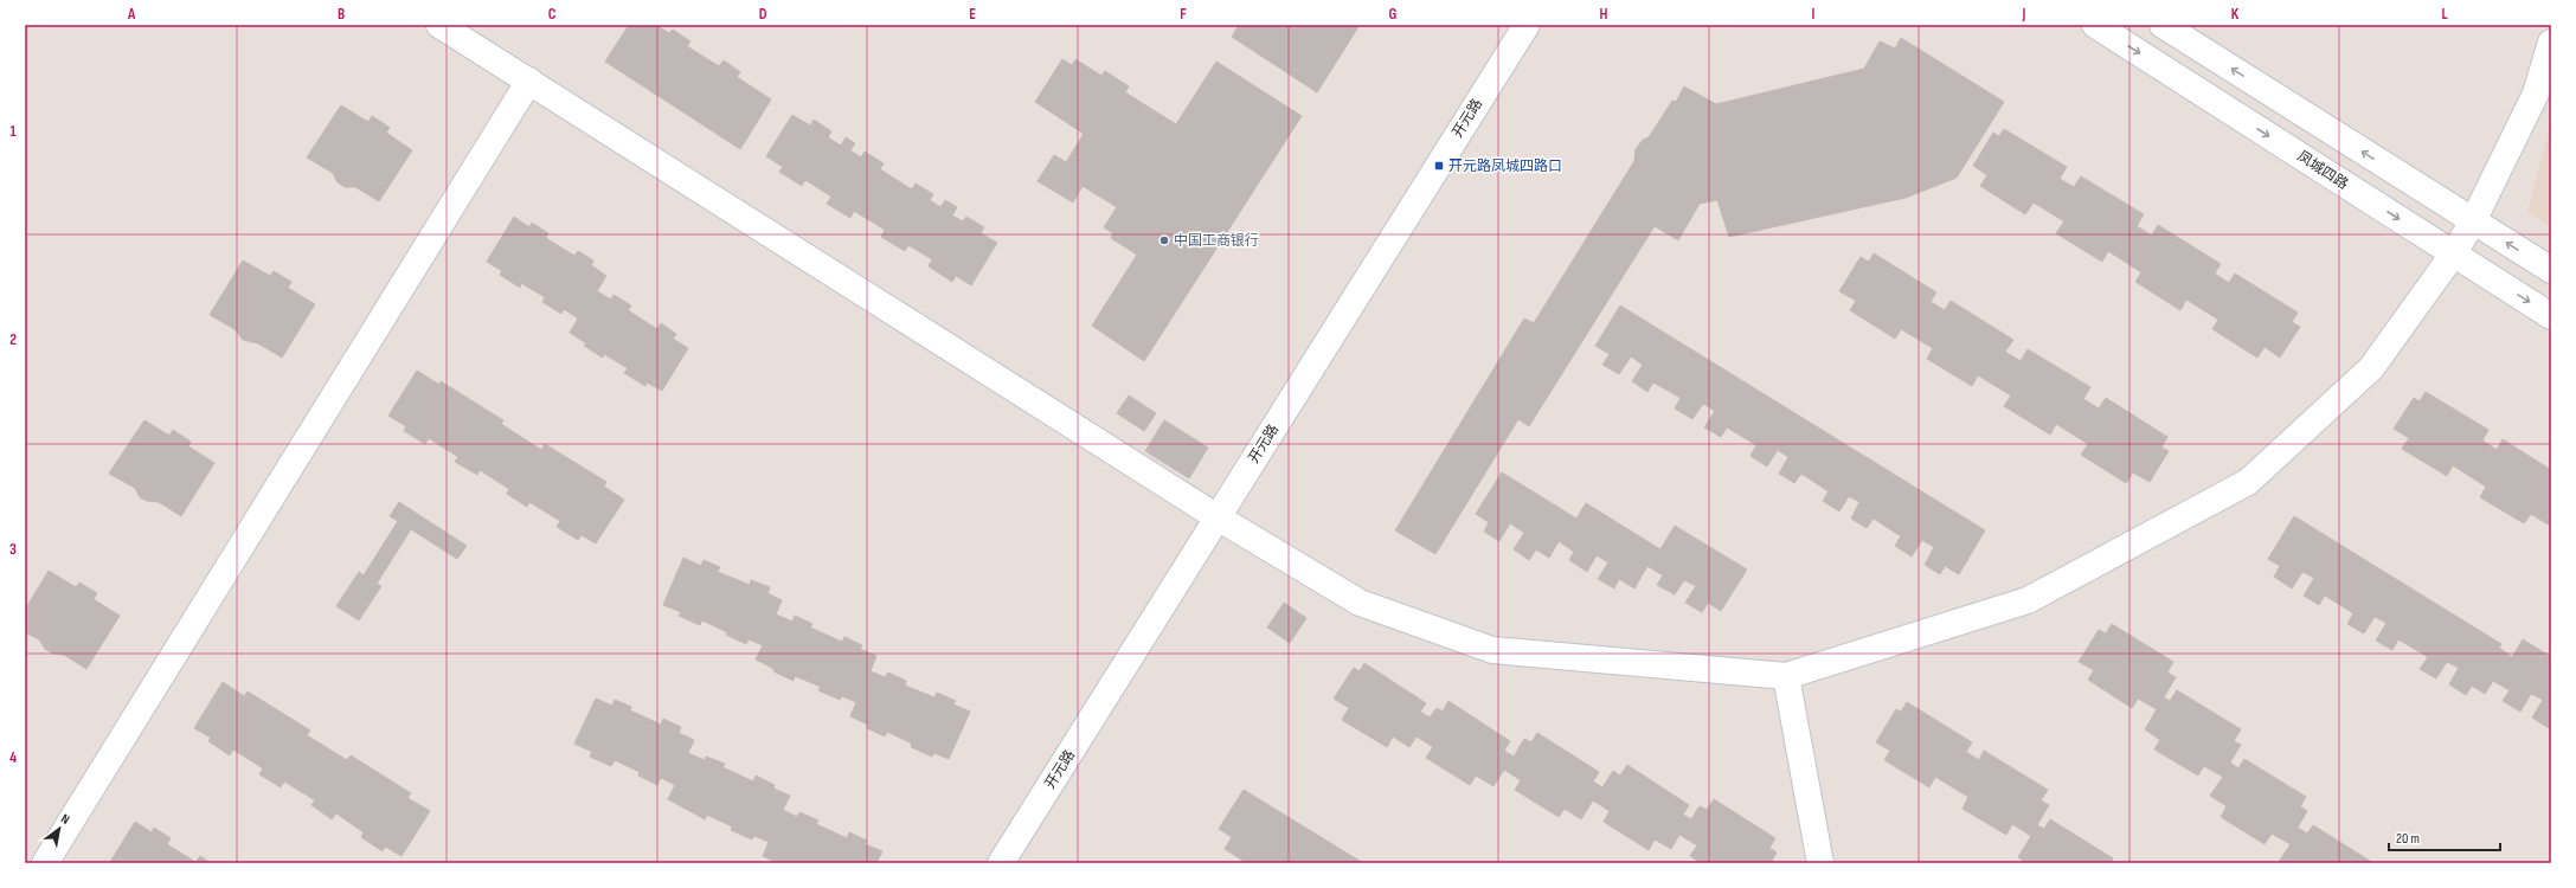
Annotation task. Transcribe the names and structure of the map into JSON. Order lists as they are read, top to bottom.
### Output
{
  "streets": {
    "street": ["开元路", "凤城四路"]
  },
  "places": {
    "transit": ["开元路凤城四路口"],
    "other": ["中国工商银行"]
  },
  "scale_bar": "20 m",
  "north": "top right",
  "grid": {
    "columns": [
      "A",
      "B",
      "C",
      "D",
      "E",
      "F",
      "G",
      "H",
      "I",
      "J",
      "K",
      "L"
    ],
    "rows": [
      "1",
      "2",
      "3",
      "4"
    ]
  }
}
